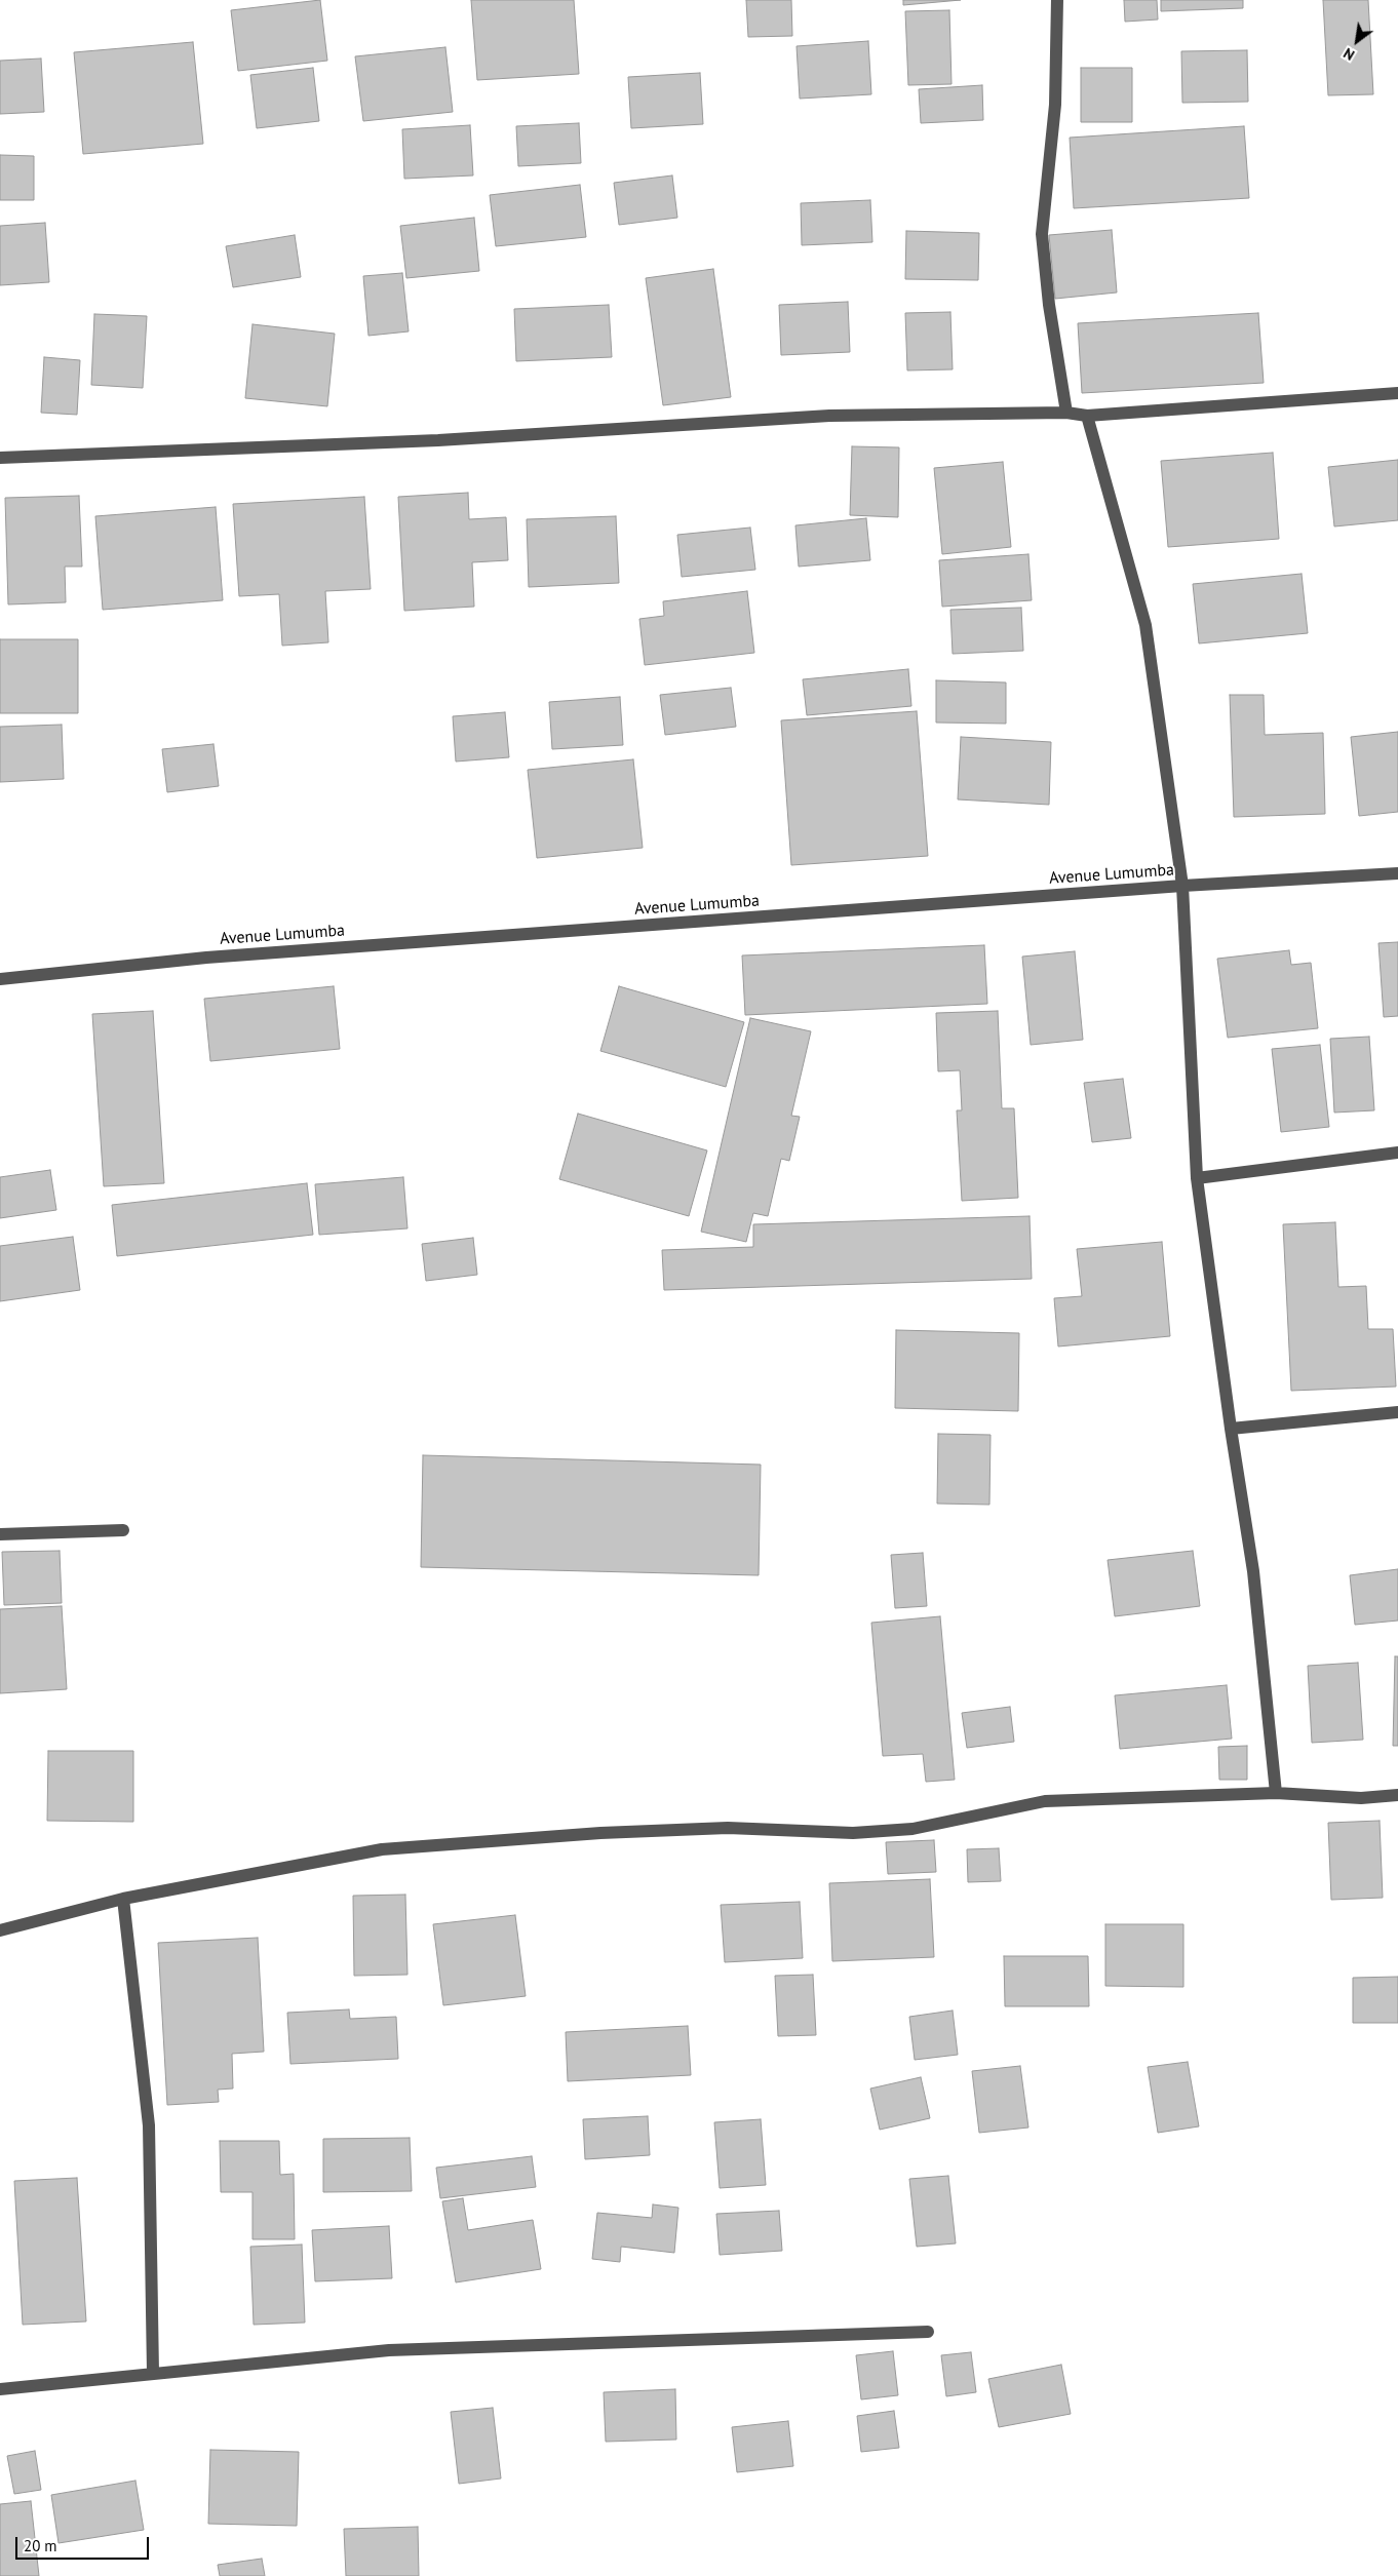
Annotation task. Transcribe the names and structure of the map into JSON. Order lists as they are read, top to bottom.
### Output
{
  "streets": {
    "street": ["Avenue Lumumba"]
  },
  "scale_bar": "20 m",
  "north": "bottom left"
}
